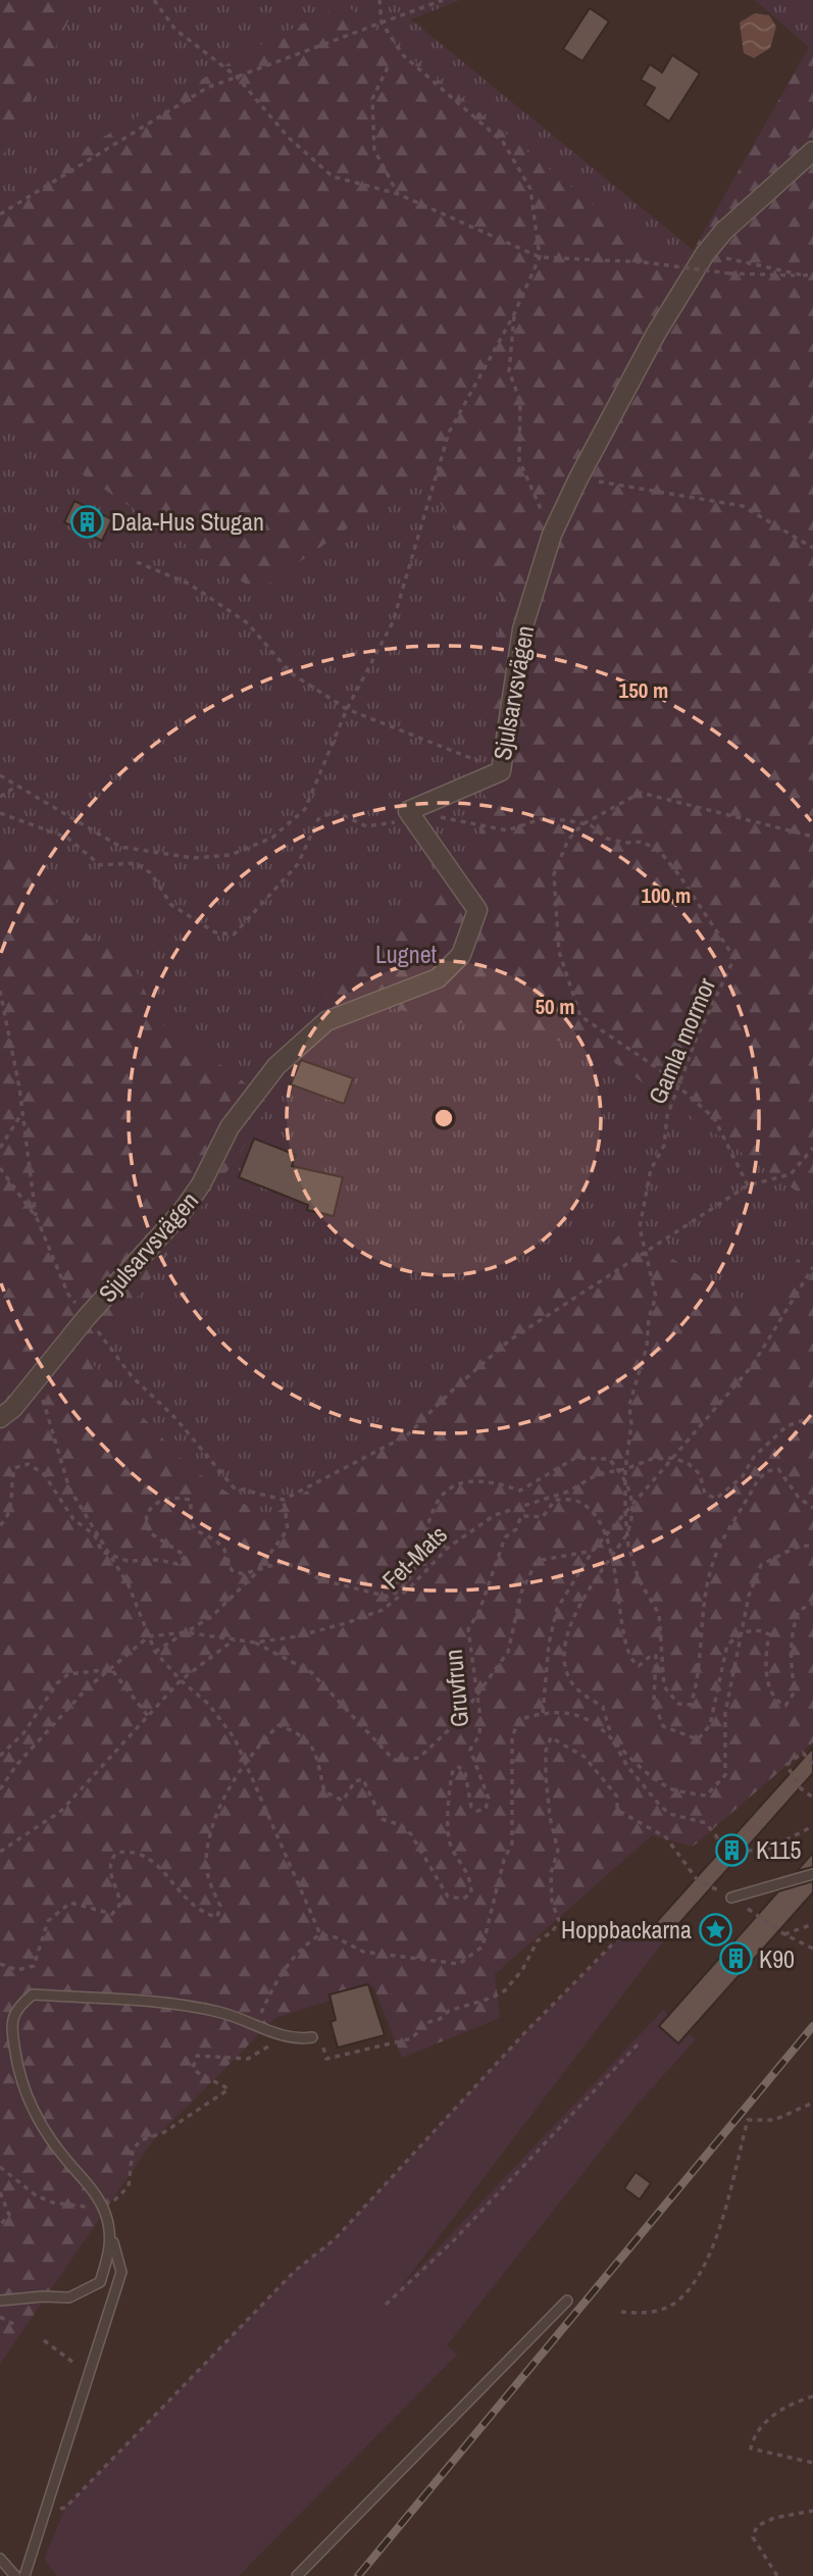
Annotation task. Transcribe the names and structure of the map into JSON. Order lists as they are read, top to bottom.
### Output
{
  "streets": {
    "street": ["Sjulsarvsvägen"],
    "path": ["Gamla mormor", "Fet-Mats", "Gruvfrun"]
  },
  "crossings": [
    ["Sjulsarvsvägen", "Gamla mormor"],
    ["Gamla mormor", "Fet-Mats"]
  ],
  "parks": ["Lugnet"],
  "places": {
    "building": ["Dala-Hus Stugan", "K115", "K90"],
    "place": ["Hoppbackarna"]
  },
  "rings": ["150 m", "100 m", "50 m"]
}
